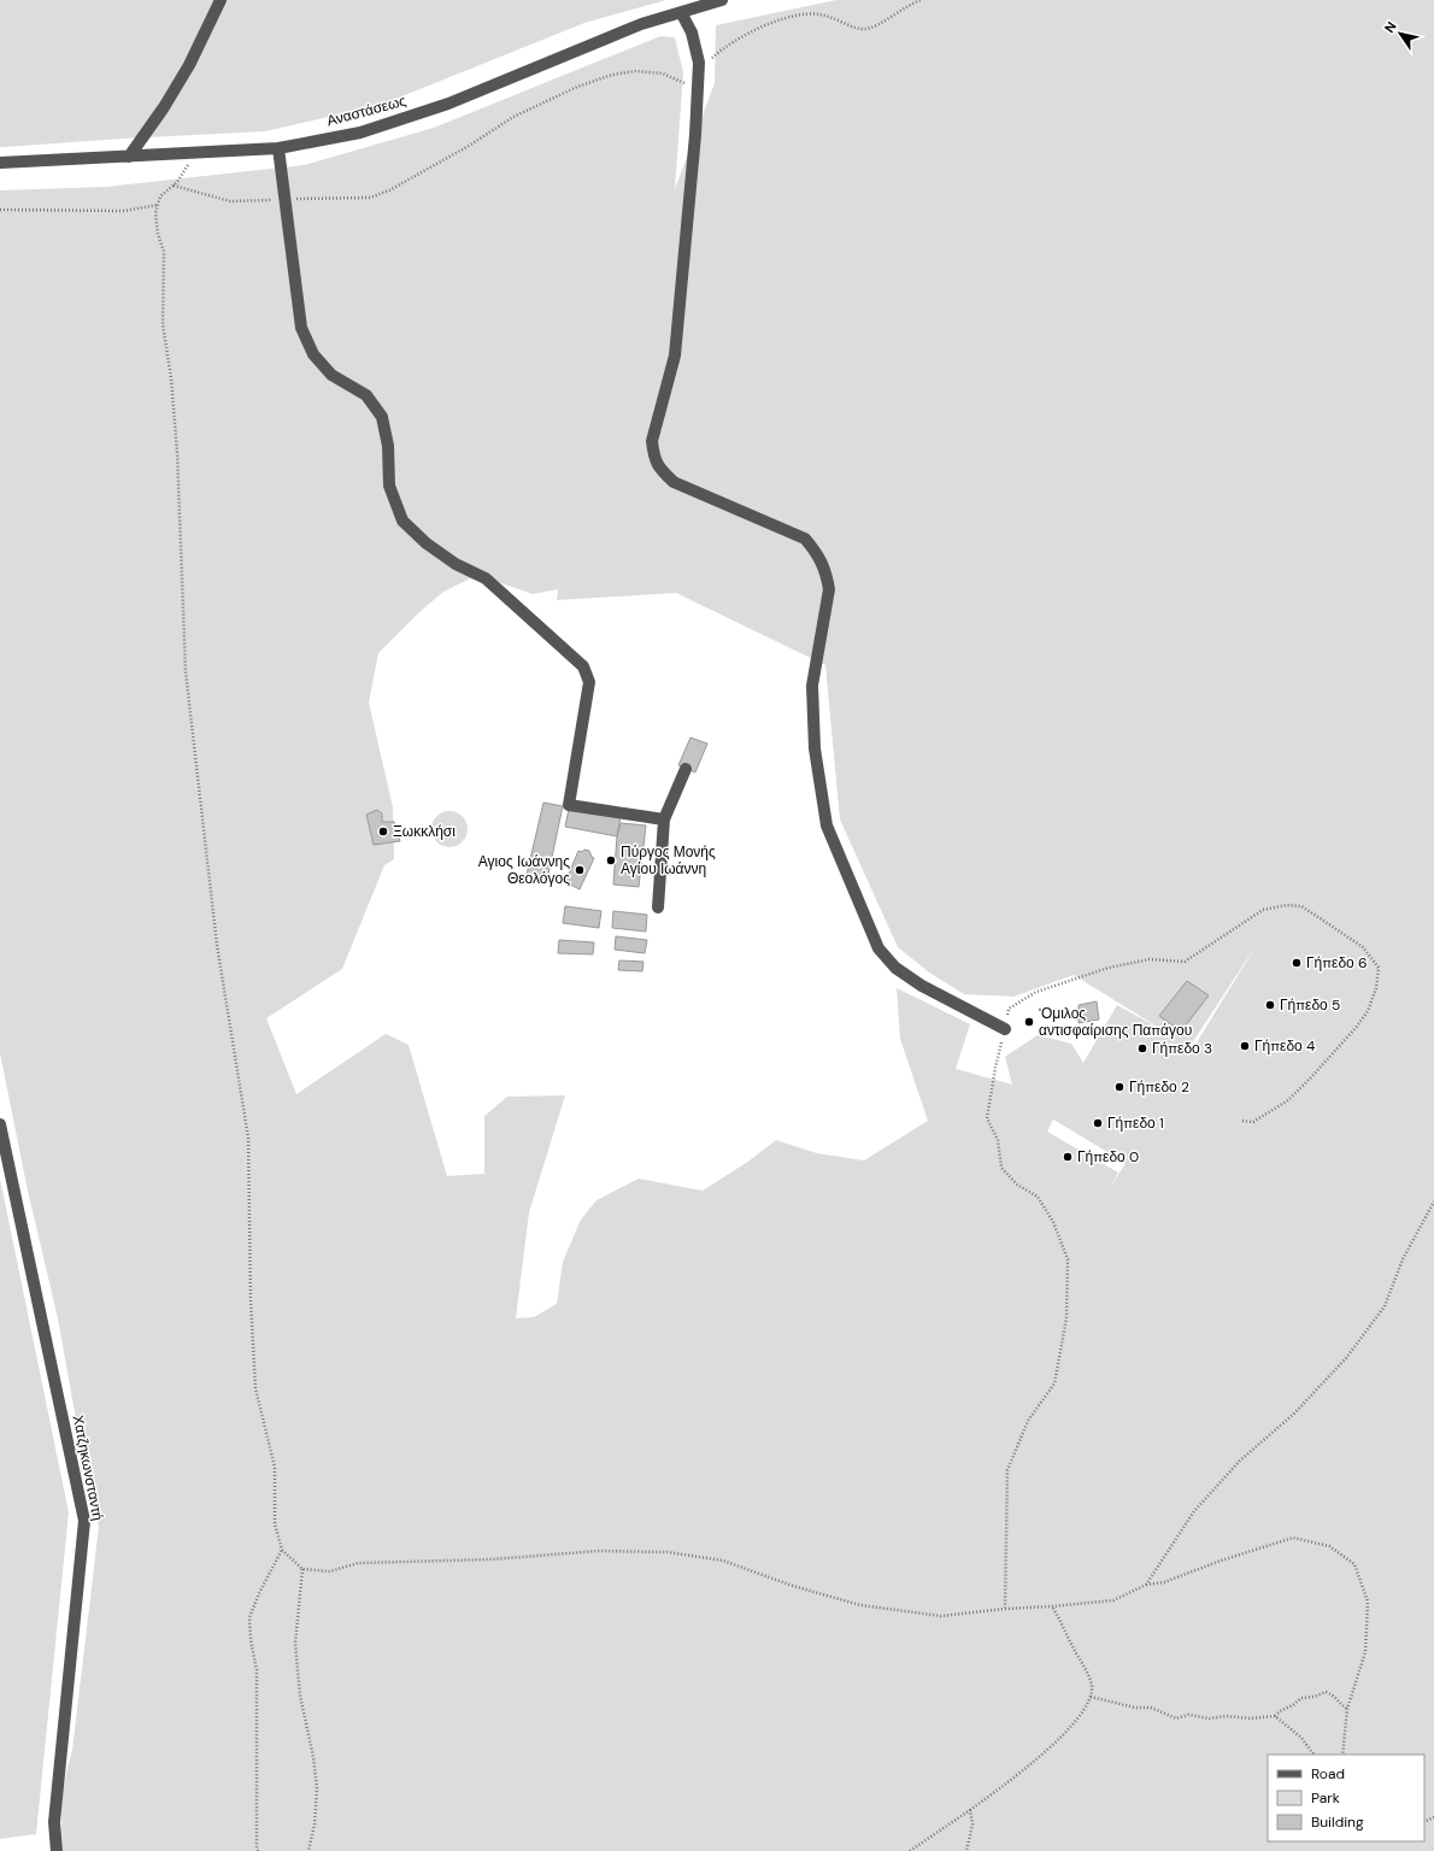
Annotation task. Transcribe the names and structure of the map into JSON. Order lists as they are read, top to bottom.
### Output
{
  "streets": {
    "street": ["Αναστάσεως", "Χατζηκωνσταντή"]
  },
  "places": [
    "Ξωκκλήσι",
    "Πύργος Μονής Αγίου Ιωάννη",
    "Αγιος Ιωάννης Θεολόγος",
    "Γήπεδο 6",
    "Γήπεδο 5",
    "'Ομιλος αντισφαίρισης Παπάγου",
    "Γήπεδο 4",
    "Γήπεδο 3",
    "Γήπεδο 2",
    "Γήπεδο 1",
    "Γήπεδο 0"
  ],
  "legend": ["Road", "Park", "Building"],
  "north": "top left"
}
